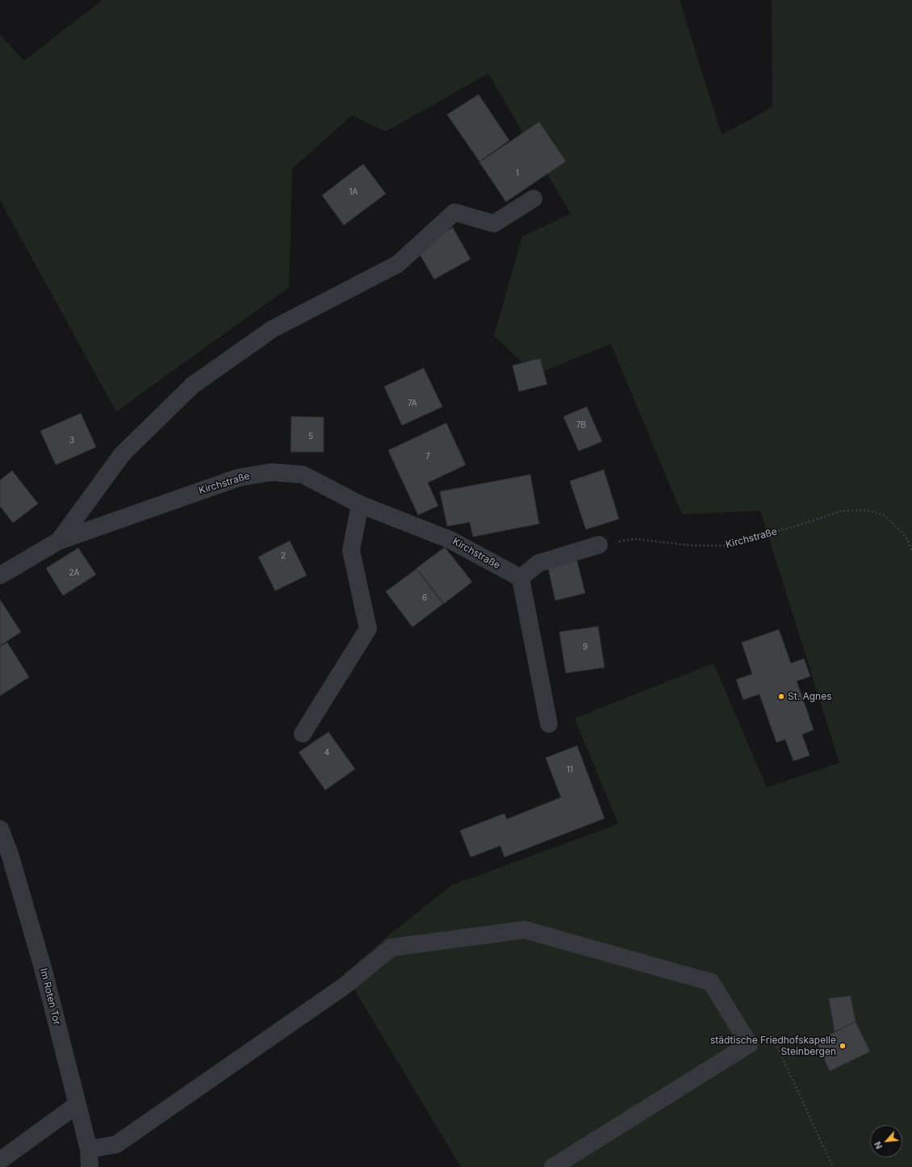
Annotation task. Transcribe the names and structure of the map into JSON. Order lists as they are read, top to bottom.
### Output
{
  "streets": {
    "street": ["Kirchstraße", "Im Roten Tor"]
  },
  "places": ["St. Agnes", "städtische Friedhofskapelle Steinbergen"],
  "house_numbers": [
    "1",
    "1A",
    "7A",
    "7B",
    "5",
    "3",
    "7",
    "2",
    "2A",
    "6",
    "9",
    "4",
    "11"
  ],
  "north": "bottom left"
}
